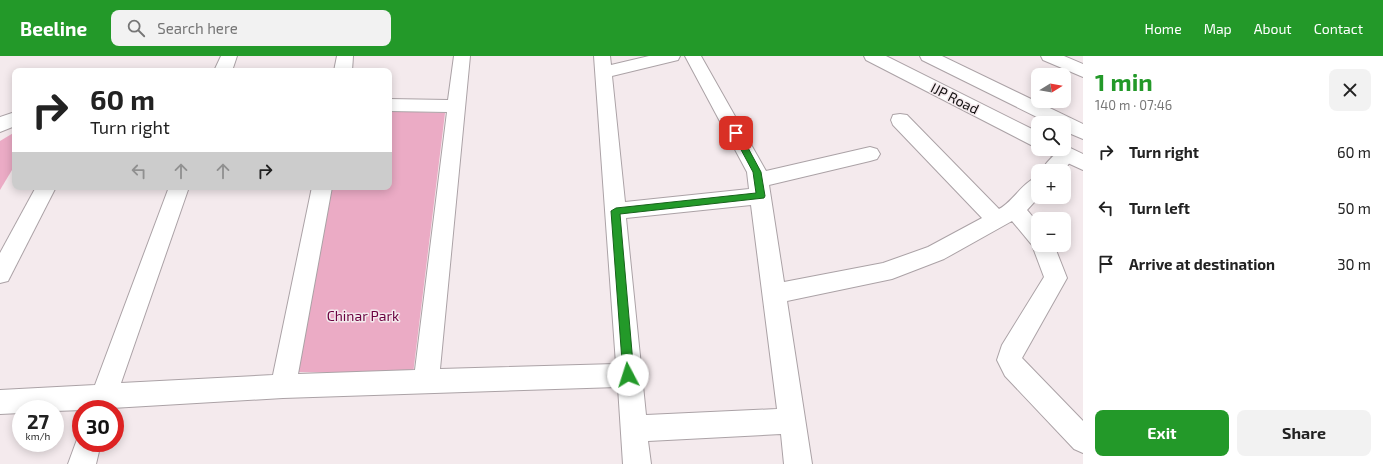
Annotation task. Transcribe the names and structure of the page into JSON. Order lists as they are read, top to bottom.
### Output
{
  "streets": {
    "main road": ["IJP Road"]
  },
  "parks": ["Chinar Park"],
  "north": "right",
  "page": {
    "header": "Beeline",
    "search": "Search here",
    "nav": [
      "Home",
      "Map",
      "About",
      "Contact"
    ],
    "heading": ["1 min", "140 m · 07:46"],
    "map_buttons": ["+", "−"],
    "turn": ["60 m", "Turn right"],
    "list": [
      {
        "name": "Turn right",
        "value": "60 m"
      },
      {
        "name": "Turn left",
        "value": "50 m"
      },
      {
        "name": "Arrive at destination",
        "value": "30 m"
      }
    ],
    "speed": "27 km/h",
    "limit": "30",
    "buttons": ["Exit", "Share"]
  }
}
